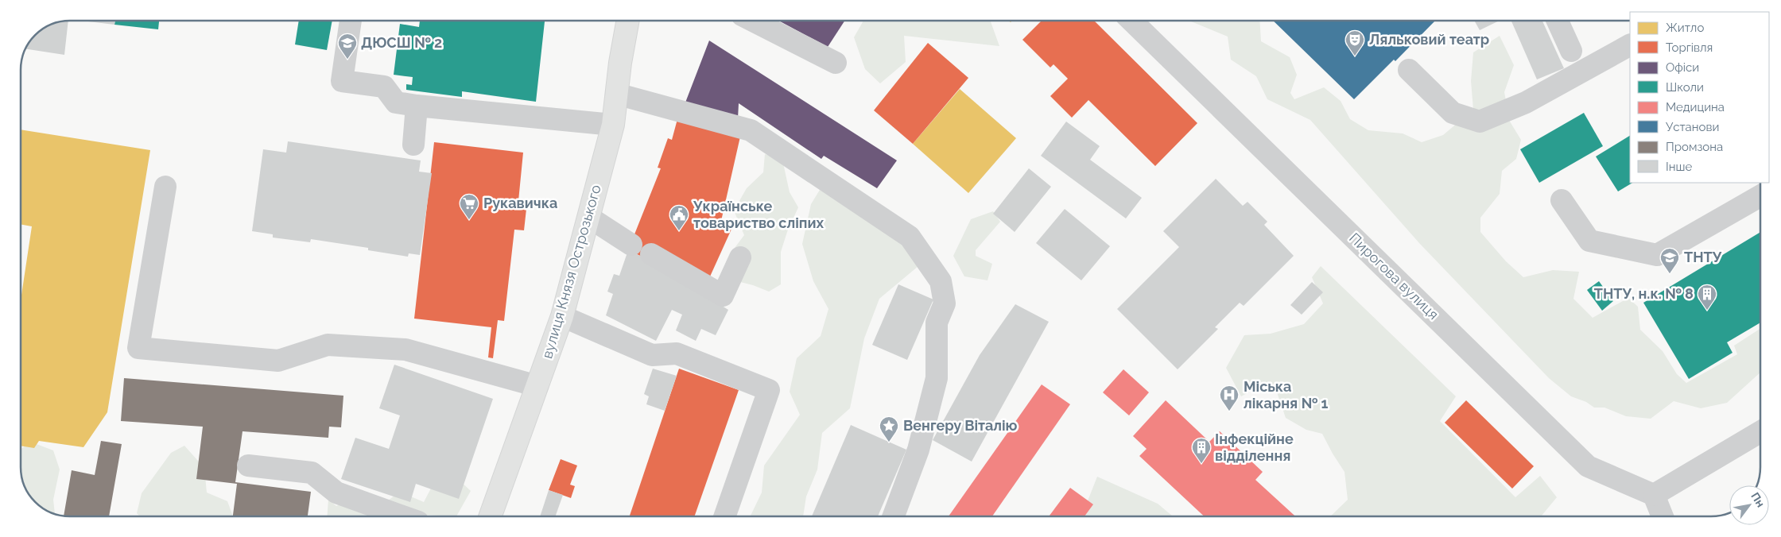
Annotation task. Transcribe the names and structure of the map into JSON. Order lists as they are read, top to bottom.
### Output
{
  "streets": {
    "main road": ["вулиця Князя Острозького"],
    "street": ["Пирогова вулиця"]
  },
  "places": {
    "theatre": ["Ляльковий театр"],
    "school or university": ["ДЮСШ № 2", "ТНТУ"],
    "supermarket": ["Рукавичка"],
    "public building": ["Українське товариство сліпих"],
    "building": ["ТНТУ, н.к. № 8", "Інфекційне відділення"],
    "hospital": ["Міська лікарня № 1"],
    "place": ["Венгеру Віталію"]
  },
  "legend": [
    "Житло",
    "Торгівля",
    "Офіси",
    "Школи",
    "Медицина",
    "Установи",
    "Промзона",
    "Інше"
  ],
  "north": "top right"
}
